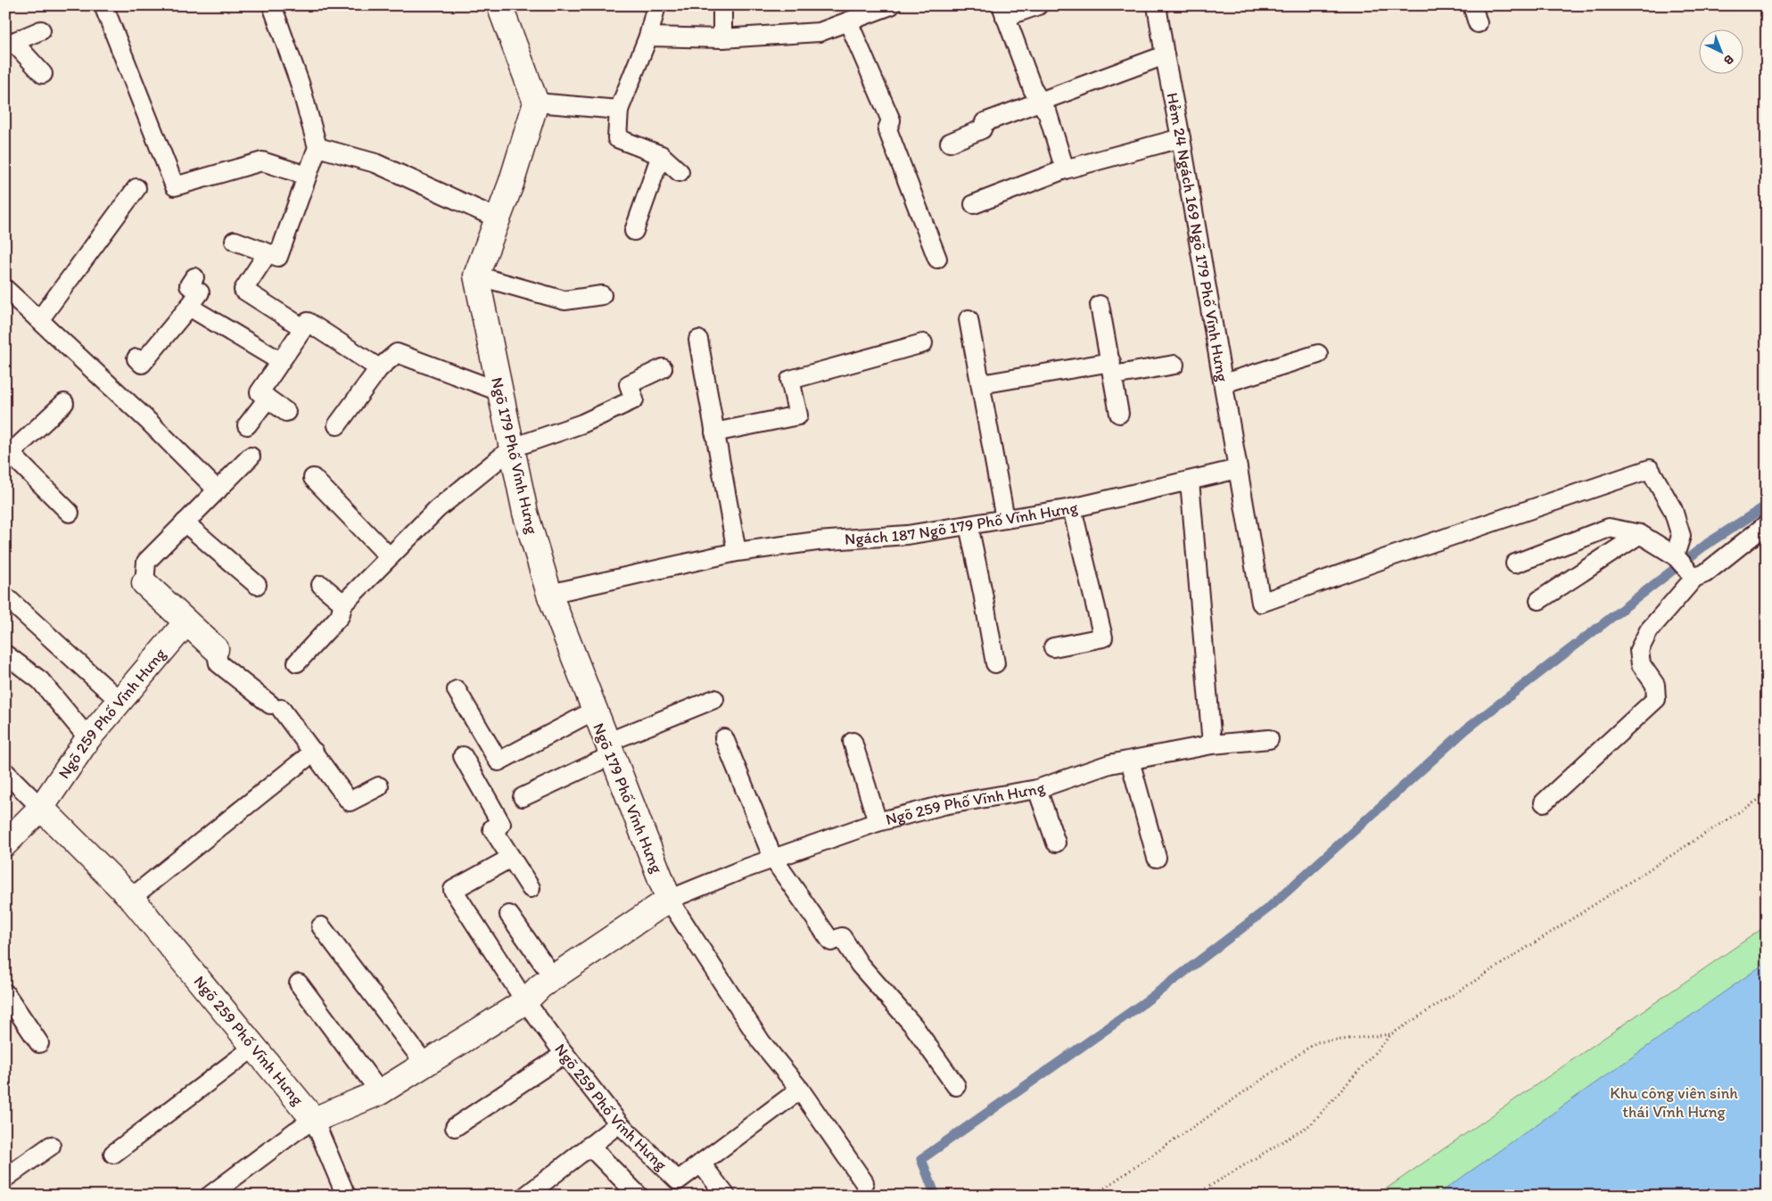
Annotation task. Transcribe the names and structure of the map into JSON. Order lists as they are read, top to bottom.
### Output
{
  "streets": {
    "street": ["Ngõ 179 Phố Vĩnh Hưng", "Ngõ 259 Phố Vĩnh Hưng"],
    "lane": ["Hẻm 24 Ngách 169 Ngõ 179 Phố Vĩnh Hưng", "Ngách 187 Ngõ 179 Phố Vĩnh Hưng"]
  },
  "crossings": [
    ["Hẻm 24 Ngách 169 Ngõ 179 Phố Vĩnh Hưng", "Ngách 187 Ngõ 179 Phố Vĩnh Hưng"],
    ["Ngõ 179 Phố Vĩnh Hưng", "Ngách 187 Ngõ 179 Phố Vĩnh Hưng"],
    ["Ngõ 179 Phố Vĩnh Hưng", "Ngõ 259 Phố Vĩnh Hưng"]
  ],
  "parks": ["Khu công viên sinh thái Vĩnh Hưng"],
  "north": "bottom right"
}
